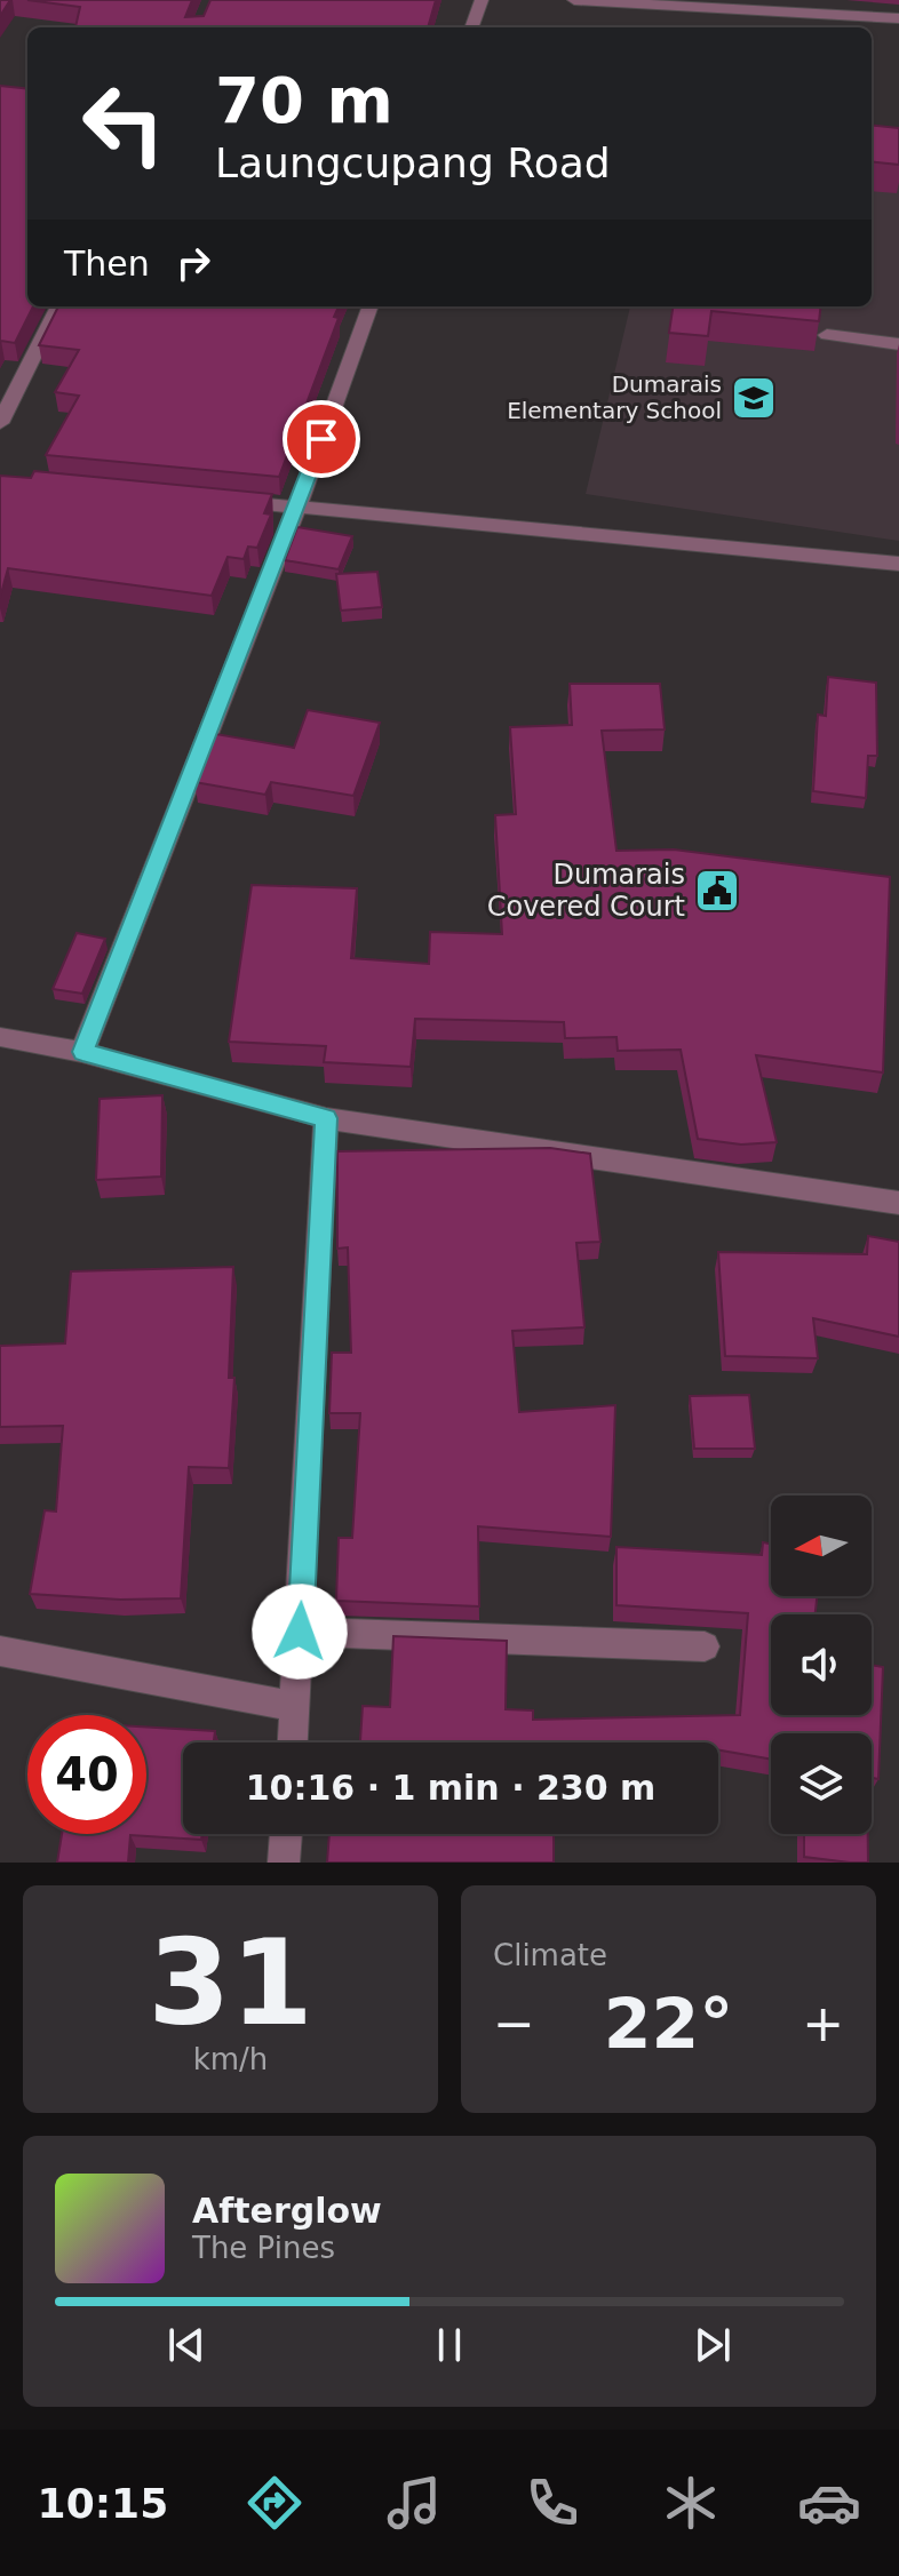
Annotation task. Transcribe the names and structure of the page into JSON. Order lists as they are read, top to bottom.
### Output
{
  "places": {
    "school or university": ["Dumarais Elementary School"],
    "public building": ["Dumarais Covered Court"]
  },
  "north": "left",
  "page": {
    "turn": ["70 m", "Laungcupang Road"],
    "then": "Then",
    "limit": "40",
    "trip": "10:16 · 1 min · 230 m",
    "tile": [
      ["31", "km/h"],
      "Climate"
    ],
    "heat": ["−", "22°", "+"],
    "song": ["Afterglow", "The Pines"],
    "tabs": "10:15"
  }
}
